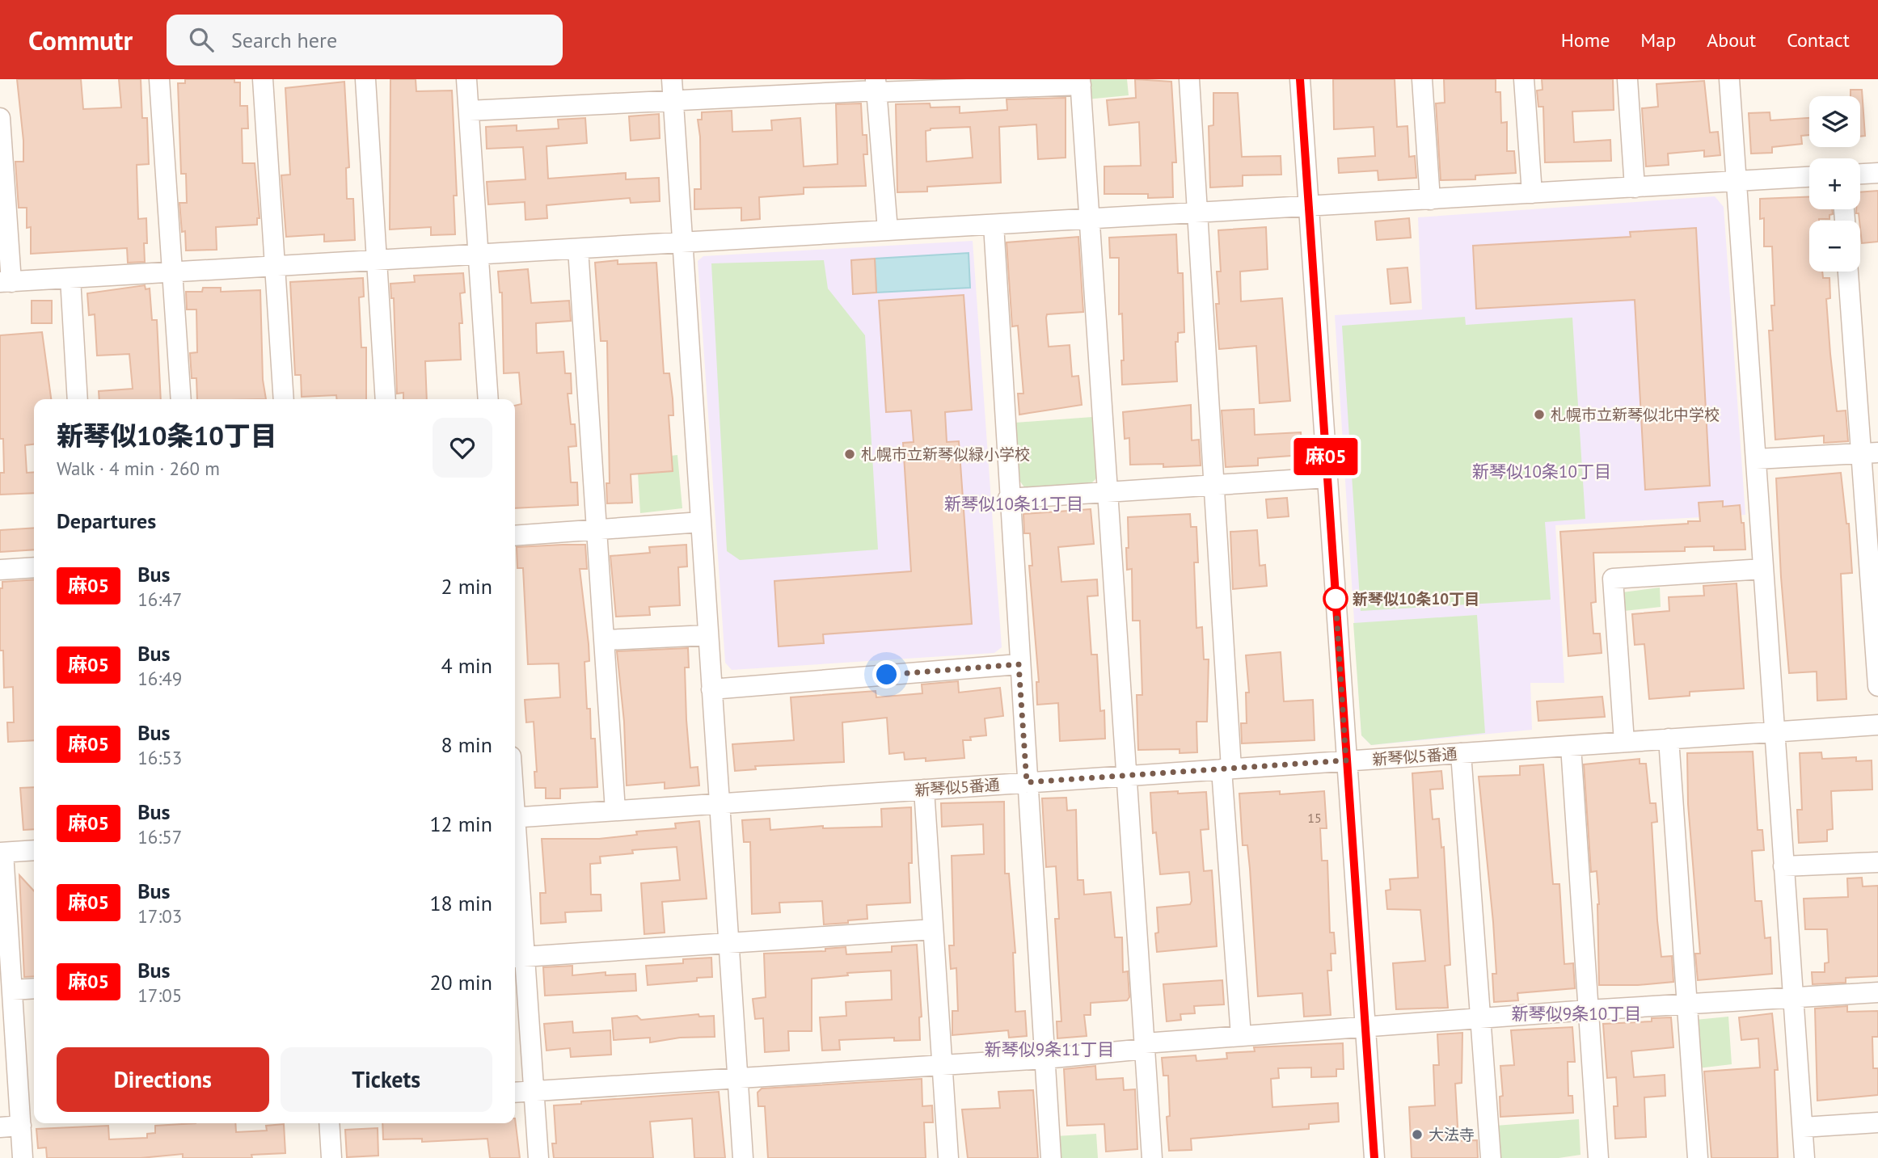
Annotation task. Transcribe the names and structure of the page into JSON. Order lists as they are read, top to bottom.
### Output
{
  "streets": {
    "street": ["新琴似5番通"]
  },
  "districts": [
    "新琴似10条10丁目",
    "新琴似10条11丁目",
    "新琴似9条10丁目",
    "新琴似9条11丁目"
  ],
  "places": [
    "札幌市立新琴似北中学校",
    "札幌市立新琴似緑小学校",
    "新琴似10条10丁目",
    "大法寺"
  ],
  "lines": ["bus line 麻05"],
  "house_numbers": ["15"],
  "page": {
    "header": "Commutr",
    "search": "Search here",
    "nav": [
      "Home",
      "Map",
      "About",
      "Contact"
    ],
    "on_map": "麻05",
    "map_buttons": ["+", "−"],
    "heading": [
      ["新琴似10条10丁目", "Walk · 4 min · 260 m"],
      "Departures"
    ],
    "list": [
      {
        "mark": "麻05",
        "name": "Bus",
        "note": "16:47",
        "value": "2 min"
      },
      {
        "mark": "麻05",
        "name": "Bus",
        "note": "16:49",
        "value": "4 min"
      },
      {
        "mark": "麻05",
        "name": "Bus",
        "note": "16:53",
        "value": "8 min"
      },
      {
        "mark": "麻05",
        "name": "Bus",
        "note": "16:57",
        "value": "12 min"
      },
      {
        "mark": "麻05",
        "name": "Bus",
        "note": "17:03",
        "value": "18 min"
      },
      {
        "mark": "麻05",
        "name": "Bus",
        "note": "17:05",
        "value": "20 min"
      }
    ],
    "buttons": ["Directions", "Tickets"]
  }
}
